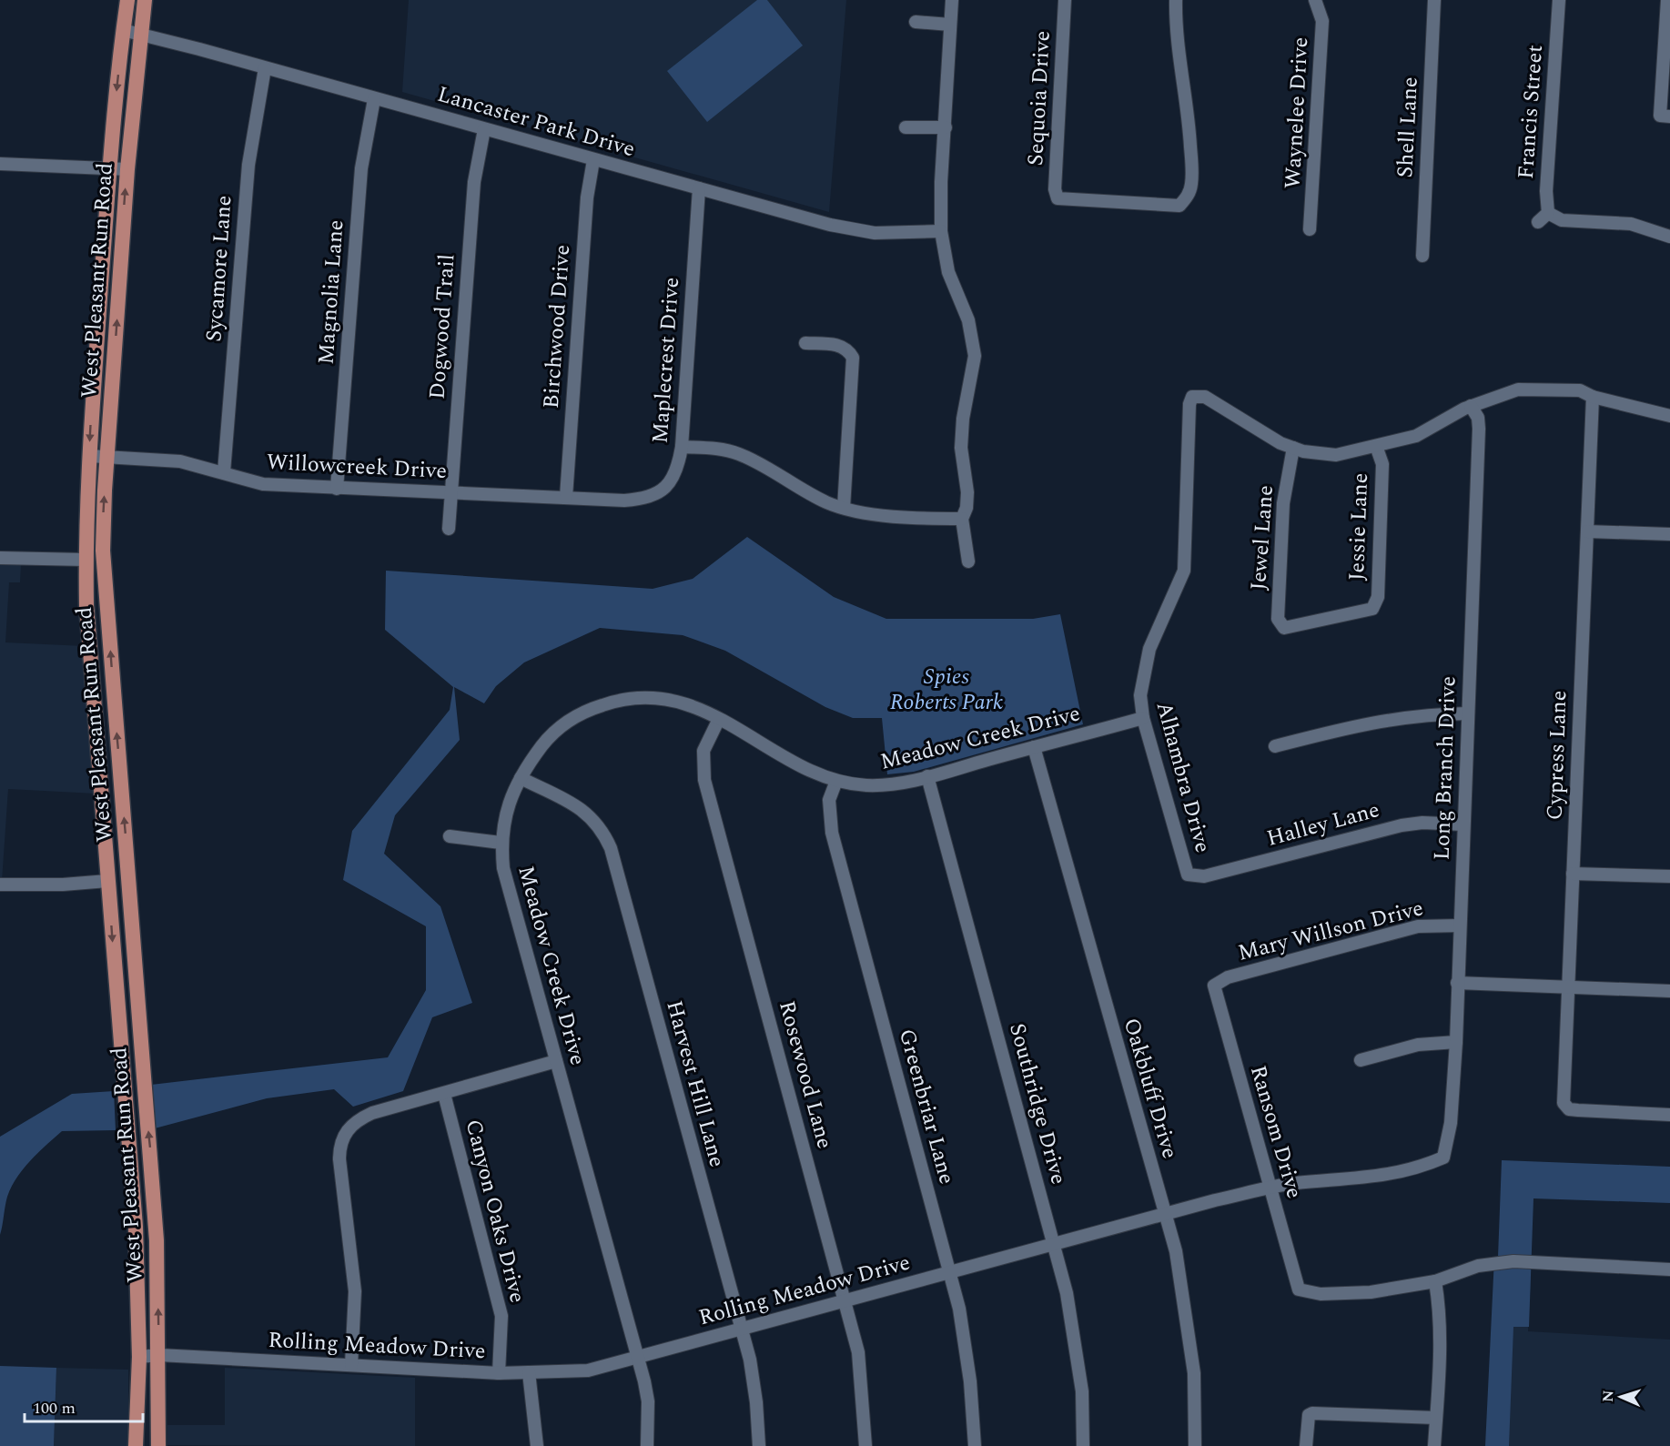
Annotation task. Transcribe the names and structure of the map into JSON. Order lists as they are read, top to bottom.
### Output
{
  "streets": {
    "main road": ["West Pleasant Run Road"],
    "street": [
      "Sequoia Drive",
      "Francis Street",
      "Waynelee Drive",
      "Lancaster Park Drive",
      "Shell Lane",
      "Sycamore Lane",
      "Magnolia Lane",
      "Dogwood Trail",
      "Birchwood Drive",
      "Maplecrest Drive",
      "Willowcreek Drive",
      "Jessie Lane",
      "Jewel Lane",
      "Meadow Creek Drive",
      "Cypress Lane",
      "Long Branch Drive",
      "Alhambra Drive",
      "Halley Lane",
      "Mary Willson Drive",
      "Rosewood Lane",
      "Harvest Hill Lane",
      "Oakbluff Drive",
      "Southridge Drive",
      "Greenbriar Lane",
      "Ransom Drive",
      "Canyon Oaks Drive",
      "Rolling Meadow Drive"
    ]
  },
  "crossings": [
    ["Lancaster Park Drive", "Sycamore Lane"],
    ["Lancaster Park Drive", "West Pleasant Run Road"],
    ["Lancaster Park Drive", "Magnolia Lane"],
    ["Lancaster Park Drive", "Dogwood Trail"],
    ["Lancaster Park Drive", "Birchwood Drive"],
    ["Lancaster Park Drive", "Maplecrest Drive"],
    ["Sycamore Lane", "Willowcreek Drive"],
    ["West Pleasant Run Road", "Willowcreek Drive"],
    ["West Pleasant Run Road", "Rolling Meadow Drive"],
    ["Magnolia Lane", "Willowcreek Drive"],
    ["Dogwood Trail", "Willowcreek Drive"],
    ["Birchwood Drive", "Willowcreek Drive"],
    ["Maplecrest Drive", "Willowcreek Drive"],
    ["Jessie Lane", "Jewel Lane"],
    ["Jewel Lane", "Alhambra Drive"],
    ["Meadow Creek Drive", "Alhambra Drive"],
    ["Meadow Creek Drive", "Rosewood Lane"],
    ["Meadow Creek Drive", "Harvest Hill Lane"],
    ["Meadow Creek Drive", "Oakbluff Drive"],
    ["Meadow Creek Drive", "Southridge Drive"],
    ["Meadow Creek Drive", "Greenbriar Lane"],
    ["Meadow Creek Drive", "Rolling Meadow Drive"],
    ["Long Branch Drive", "Halley Lane"],
    ["Long Branch Drive", "Mary Willson Drive"],
    ["Long Branch Drive", "Rolling Meadow Drive"],
    ["Alhambra Drive", "Halley Lane"],
    ["Mary Willson Drive", "Ransom Drive"],
    ["Rosewood Lane", "Rolling Meadow Drive"],
    ["Harvest Hill Lane", "Rolling Meadow Drive"],
    ["Oakbluff Drive", "Rolling Meadow Drive"],
    ["Southridge Drive", "Rolling Meadow Drive"],
    ["Greenbriar Lane", "Rolling Meadow Drive"],
    ["Ransom Drive", "Rolling Meadow Drive"],
    ["Canyon Oaks Drive", "Rolling Meadow Drive"]
  ],
  "parks": ["Spies Roberts Park"],
  "scale_bar": "100 m",
  "north": "left"
}
